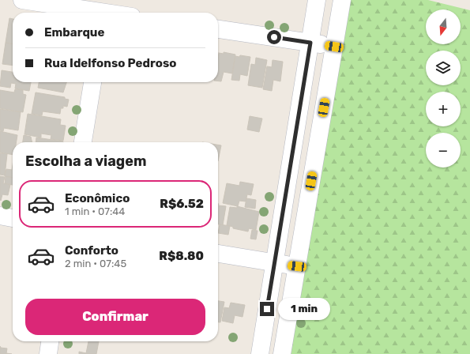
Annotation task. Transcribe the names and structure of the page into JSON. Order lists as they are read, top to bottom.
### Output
{
  "north": "bottom",
  "page": {
    "map_buttons": ["+", "−"],
    "banner": ["Embarque", "Rua Idelfonso Pedroso"],
    "heading": "Escolha a viagem",
    "list": [
      {
        "name": "Econômico",
        "note": "1 min · 07:44",
        "value": "R$6.52"
      },
      {
        "name": "Conforto",
        "note": "2 min · 07:45",
        "value": "R$8.80"
      }
    ],
    "buttons": "Confirmar",
    "bubble": "1 min"
  }
}
